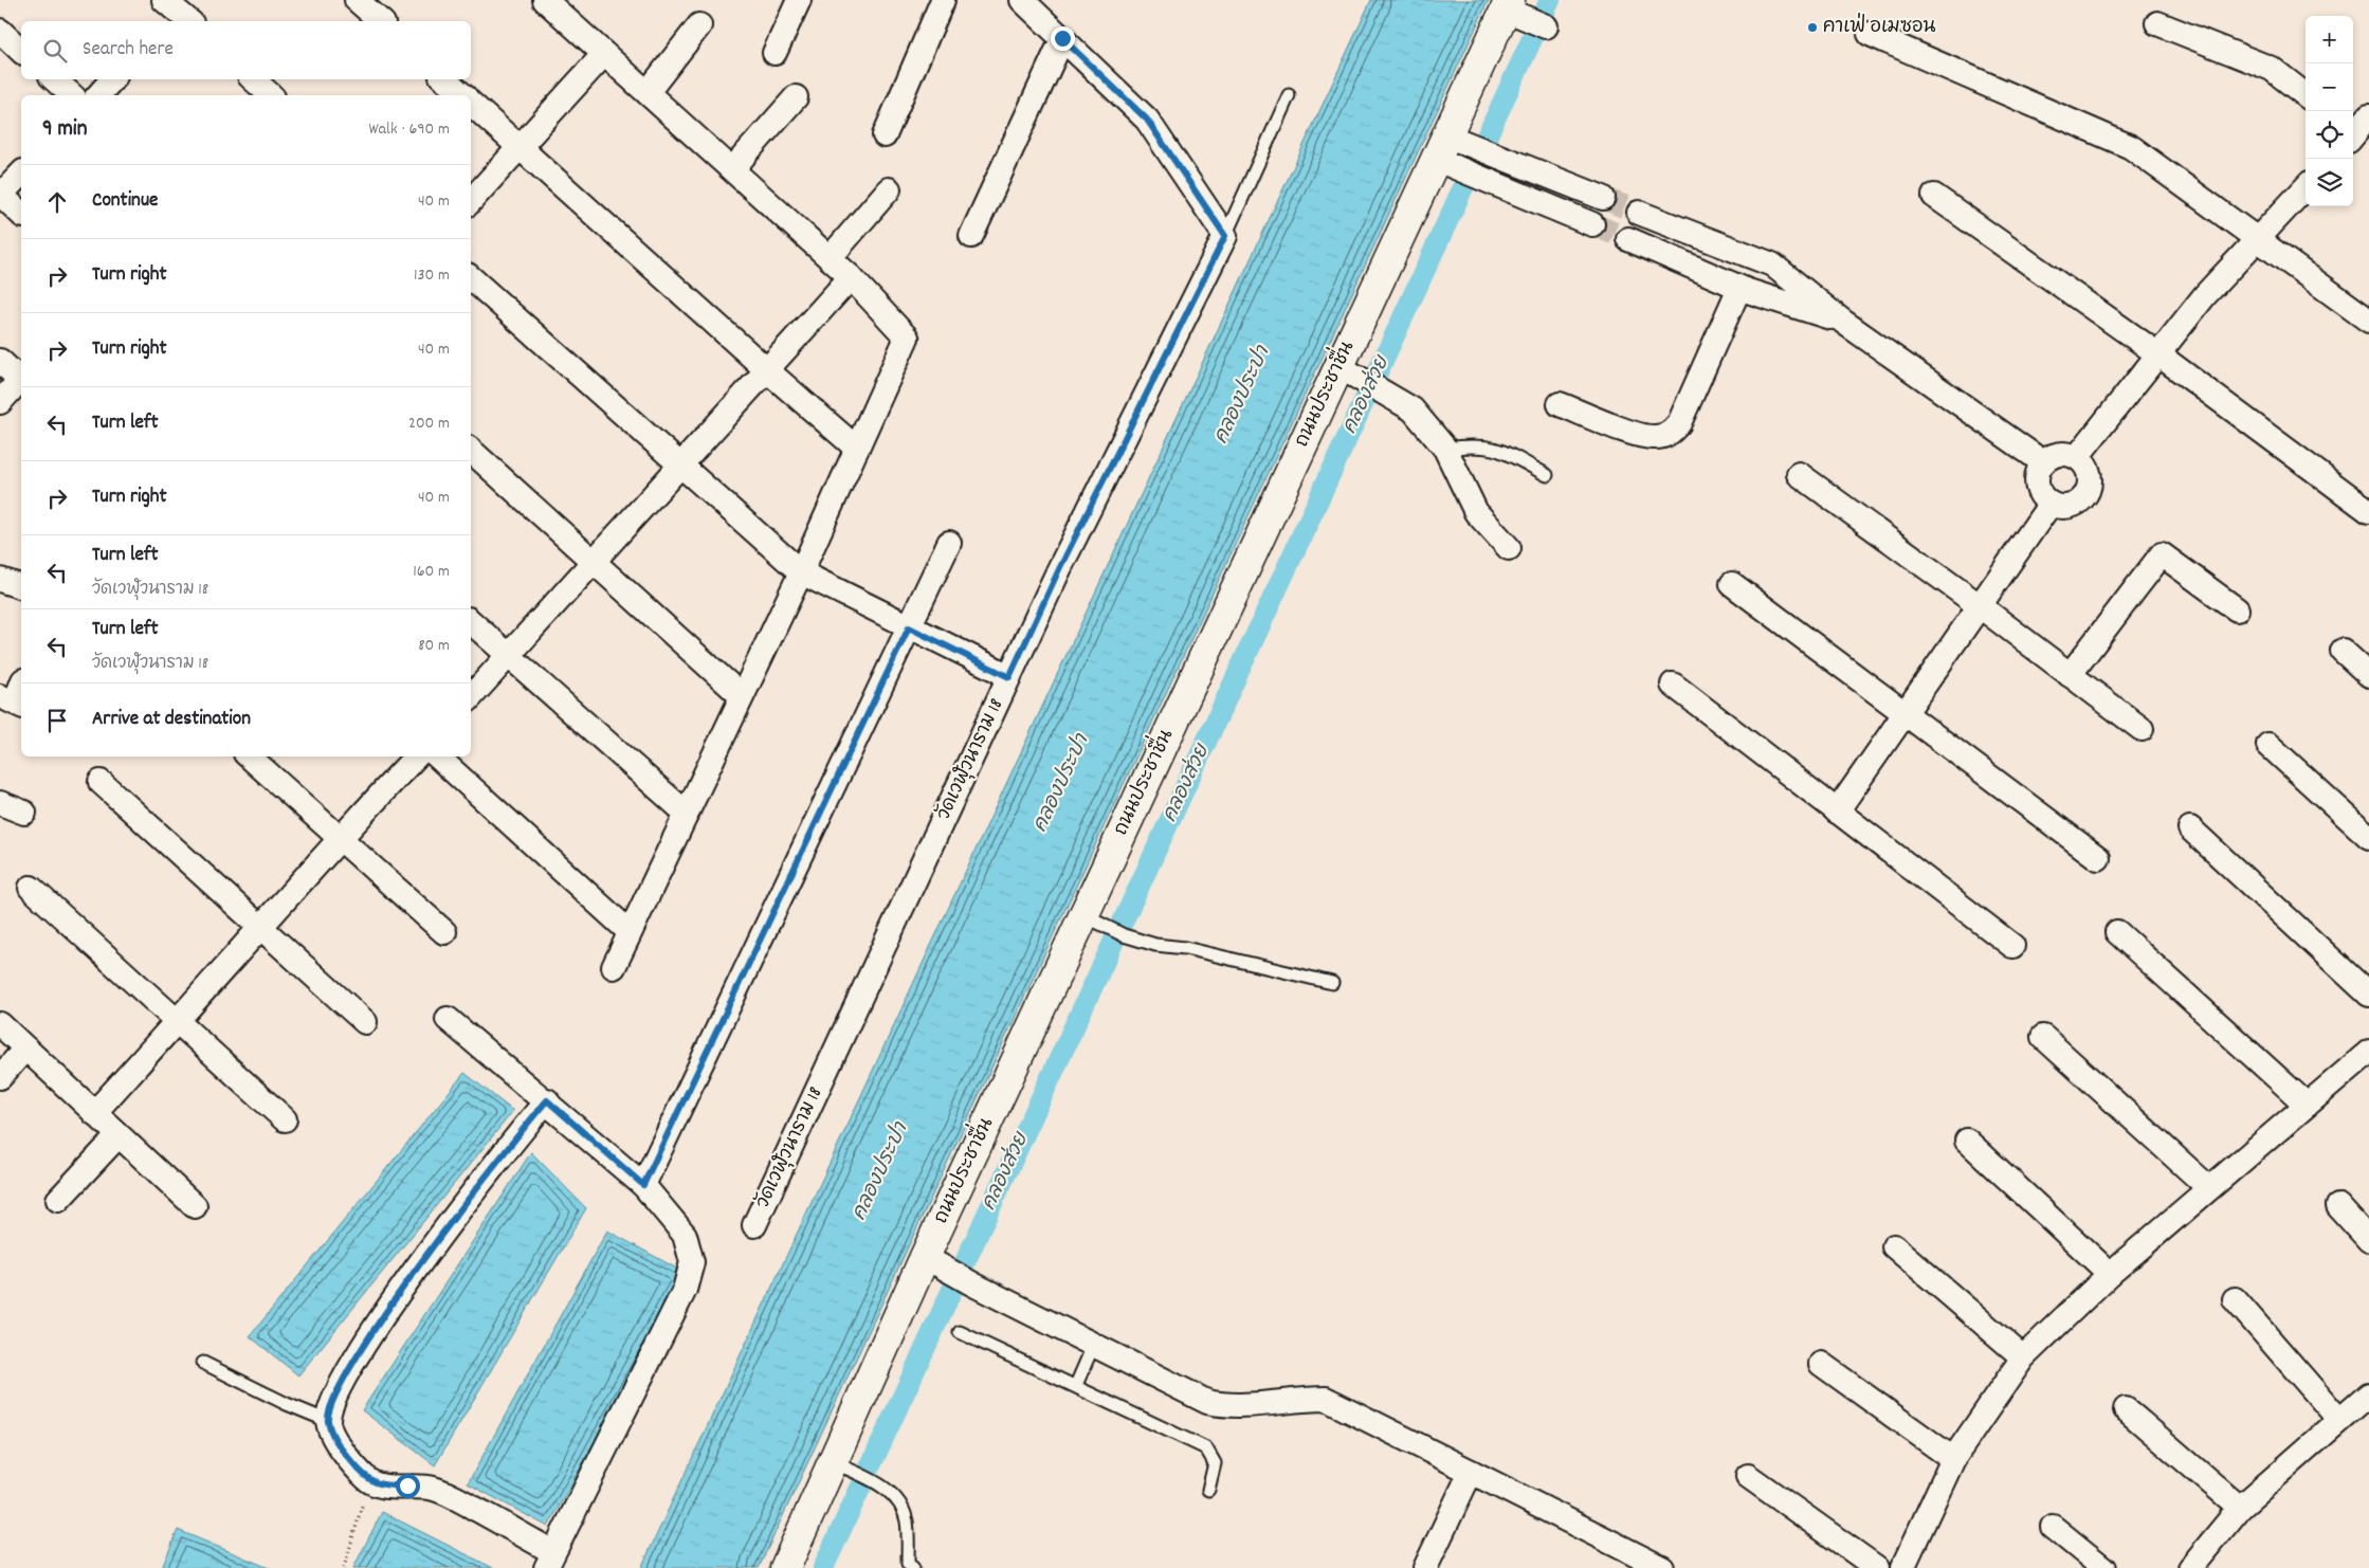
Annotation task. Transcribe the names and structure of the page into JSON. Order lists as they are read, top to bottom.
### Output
{
  "streets": {
    "street": ["ถนนประชาชื่น", "วัดเวฬุวนาราม 18"]
  },
  "water": ["คลองประปา", "คลองส่วย"],
  "places": ["คาเฟ่ อเมซอน"],
  "page": {
    "map_buttons": ["+", "−"],
    "search": "Search here",
    "heading": ["9 min", "Walk · 690 m"],
    "list": [
      ["Continue", "40 m"],
      ["Turn right", "130 m"],
      ["Turn right", "40 m"],
      ["Turn left", "200 m"],
      ["Turn right", "40 m"],
      ["Turn left", "วัดเวฬุวนาราม 18", "160 m"],
      ["Turn left", "วัดเวฬุวนาราม 18", "80 m"],
      "Arrive at destination"
    ]
  }
}
